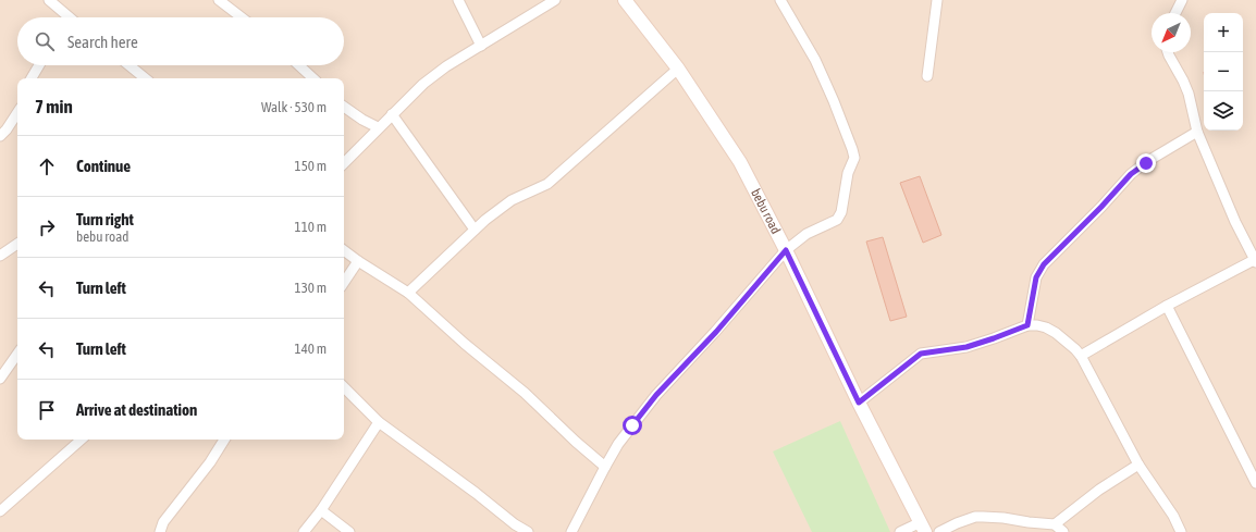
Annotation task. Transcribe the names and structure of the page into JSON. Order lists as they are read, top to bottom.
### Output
{
  "streets": {
    "street": ["bebu road"]
  },
  "north": "bottom left",
  "page": {
    "map_buttons": ["+", "−"],
    "search": "Search here",
    "heading": ["7 min", "Walk · 530 m"],
    "list": [
      ["Continue", "150 m"],
      ["Turn right", "bebu road", "110 m"],
      ["Turn left", "130 m"],
      ["Turn left", "140 m"],
      "Arrive at destination"
    ]
  }
}
